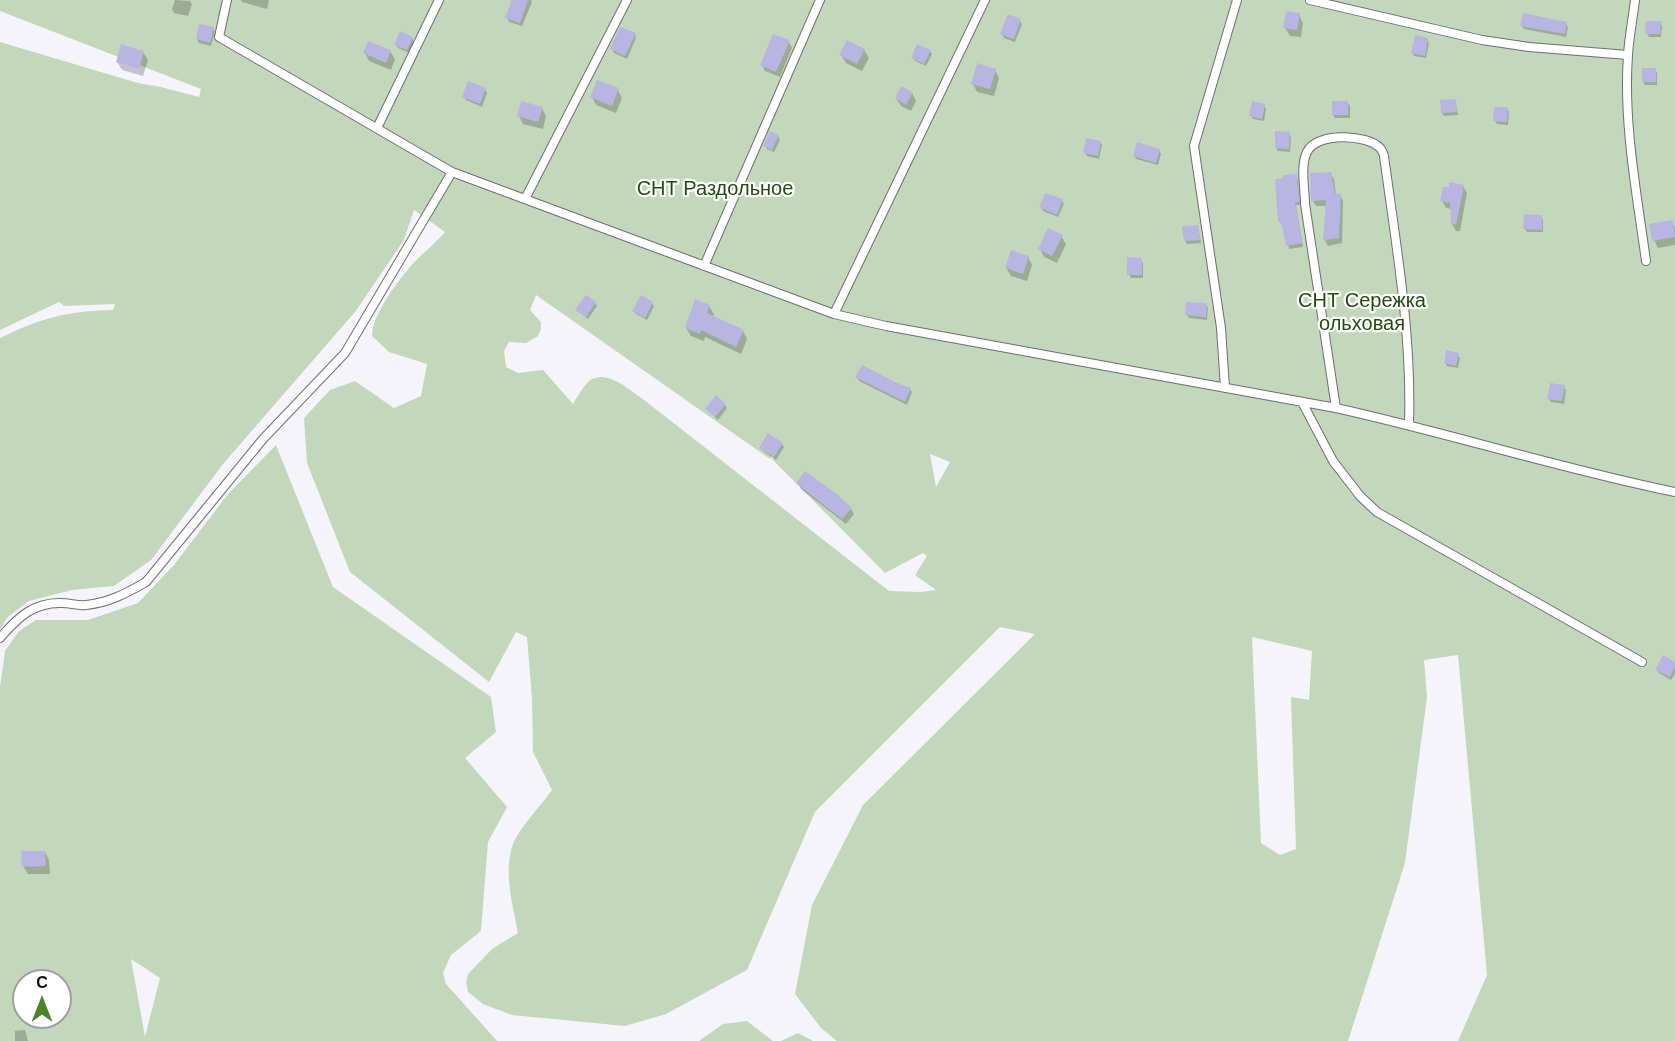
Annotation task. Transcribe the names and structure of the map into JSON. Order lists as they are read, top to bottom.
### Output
{
  "parks": ["СНТ Раздольное", "СНТ Сережка ольховая"],
  "north": "top"
}
